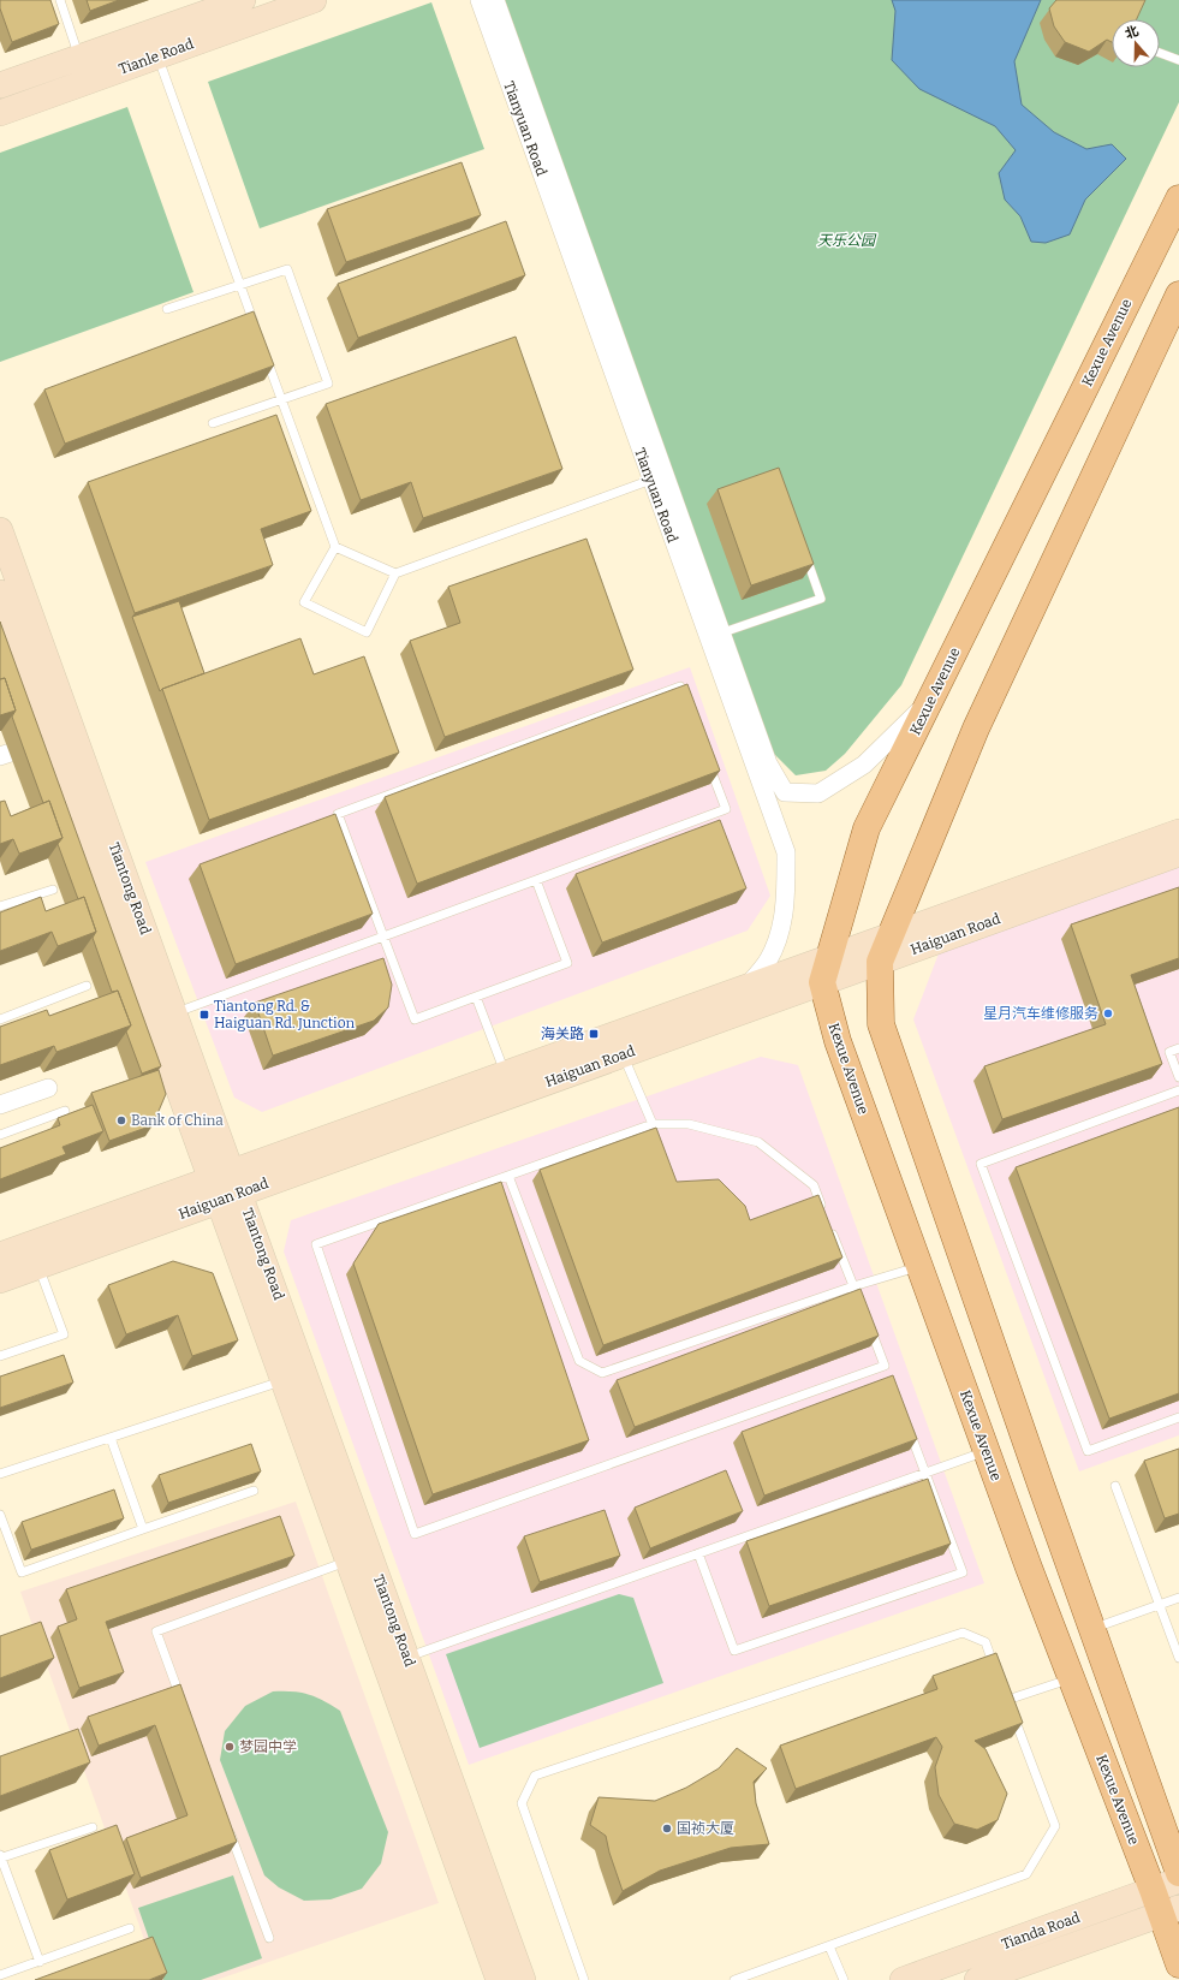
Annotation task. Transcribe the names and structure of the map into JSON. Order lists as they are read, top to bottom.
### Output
{
  "streets": {
    "main road": ["Kexue Avenue"],
    "street": [
      "Tianle Road",
      "Tianyuan Road",
      "Tiantong Road",
      "Haiguan Road",
      "Tianda Road"
    ]
  },
  "crossings": [
    ["Tianyuan Road", "Kexue Avenue"],
    ["Tianyuan Road", "Haiguan Road"],
    ["Kexue Avenue", "Haiguan Road"],
    ["Kexue Avenue", "Tianda Road"],
    ["Tiantong Road", "Haiguan Road"]
  ],
  "parks": ["天乐公园"],
  "places": {
    "other": [
      "星月汽车维修服务",
      "Bank of China",
      "梦园中学",
      "国祯大厦"
    ],
    "transit": ["Tiantong Rd. & Haiguan Rd. Junction", "海关路"]
  },
  "north": "top"
}
